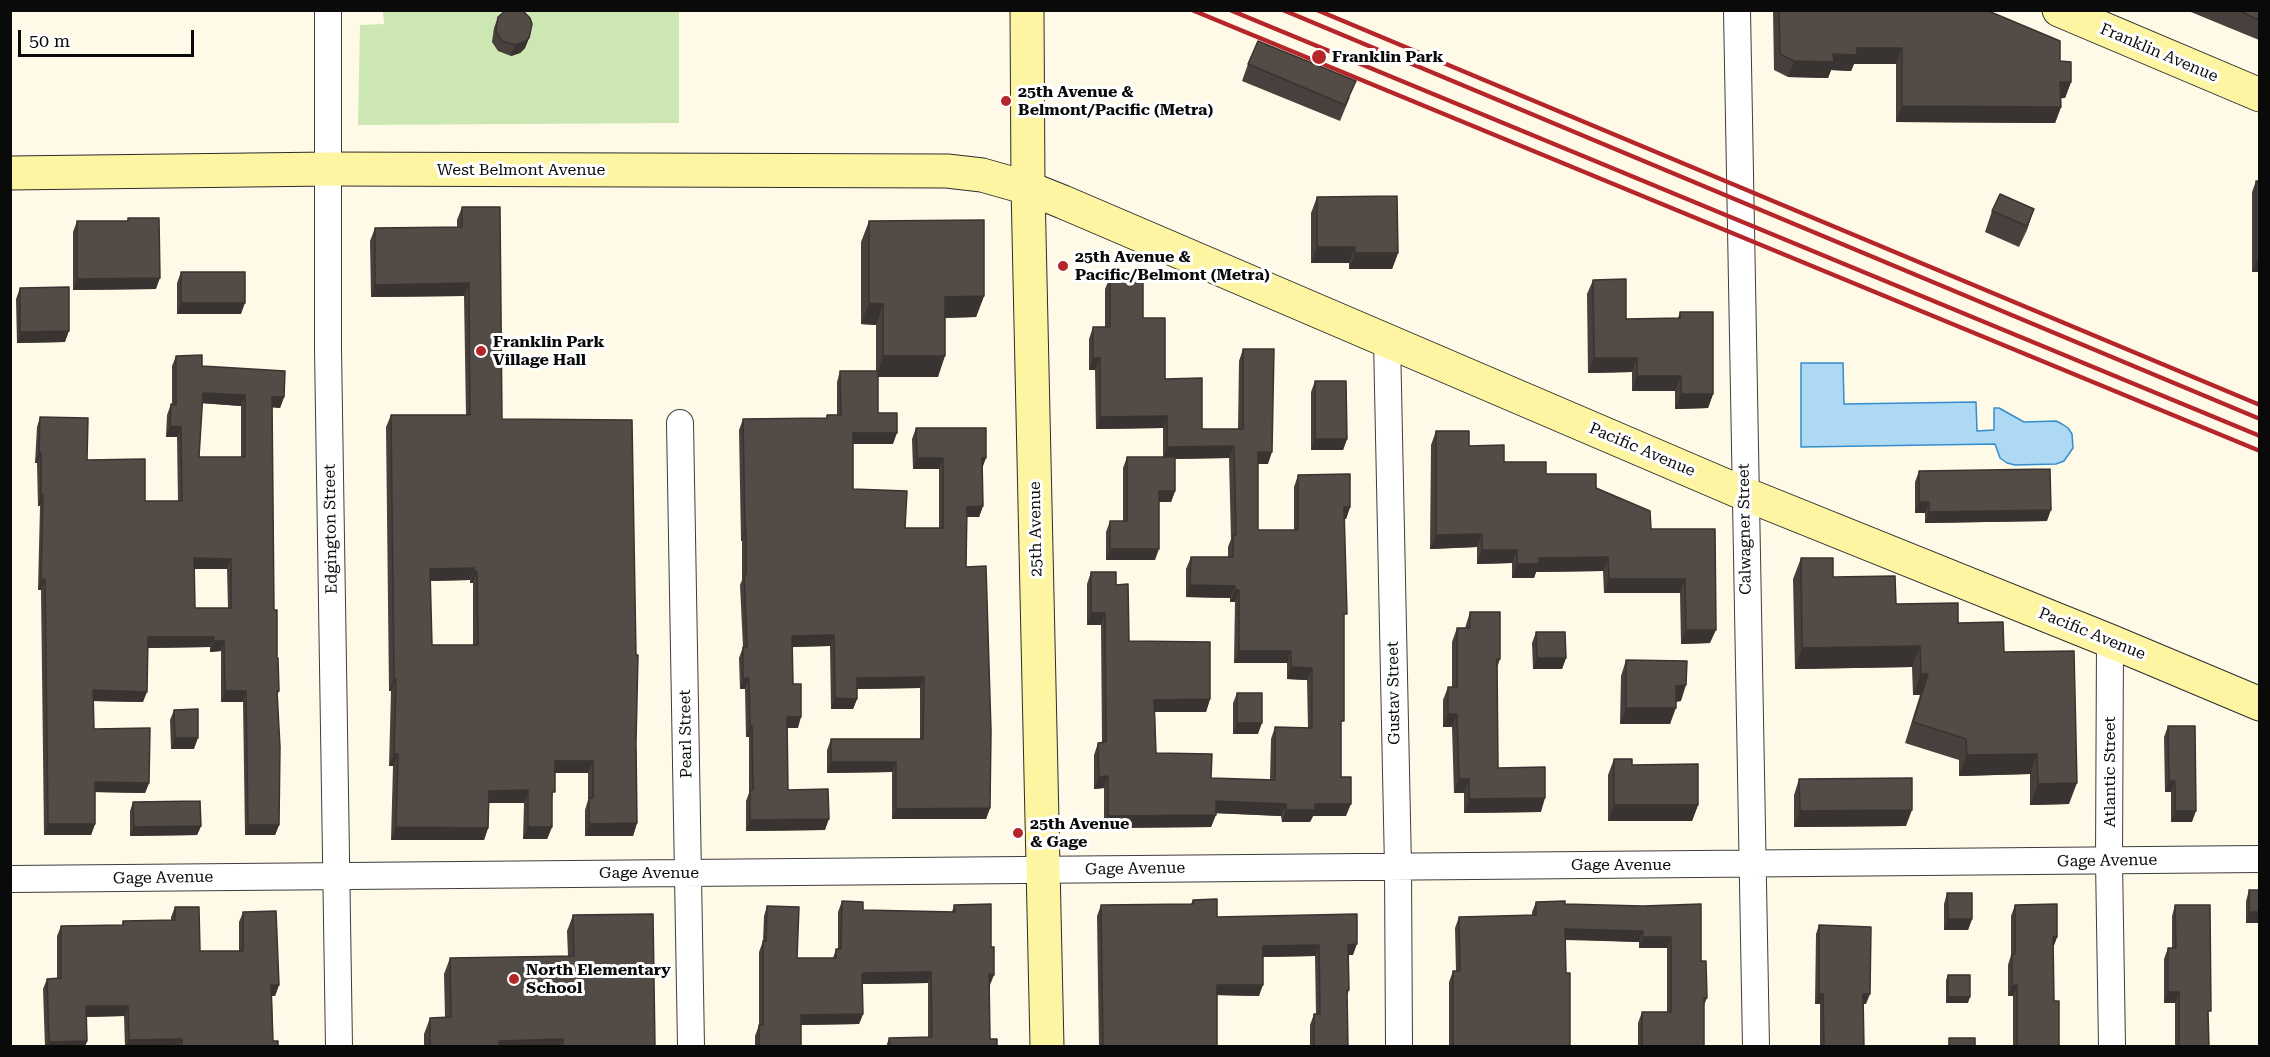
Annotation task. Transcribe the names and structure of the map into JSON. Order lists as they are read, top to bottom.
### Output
{
  "streets": {
    "street": [
      "Franklin Avenue",
      "West Belmont Avenue",
      "Pacific Avenue",
      "Edgington Street",
      "25th Avenue",
      "Calwagner Street",
      "Gustav Street",
      "Pearl Street",
      "Atlantic Street",
      "Gage Avenue"
    ]
  },
  "crossings": [
    ["West Belmont Avenue", "Pacific Avenue"],
    ["West Belmont Avenue", "Edgington Street"],
    ["West Belmont Avenue", "25th Avenue"],
    ["Pacific Avenue", "25th Avenue"],
    ["Pacific Avenue", "Calwagner Street"],
    ["Pacific Avenue", "Gustav Street"],
    ["Pacific Avenue", "Atlantic Street"],
    ["Edgington Street", "Gage Avenue"],
    ["25th Avenue", "Gage Avenue"],
    ["Calwagner Street", "Gage Avenue"],
    ["Gustav Street", "Gage Avenue"],
    ["Pearl Street", "Gage Avenue"],
    ["Atlantic Street", "Gage Avenue"]
  ],
  "places": [
    "Franklin Park",
    "25th Avenue & Belmont/Pacific (Metra)",
    "25th Avenue & Pacific/Belmont (Metra)",
    "Franklin Park Village Hall",
    "25th Avenue & Gage",
    "North Elementary School"
  ],
  "scale_bar": "50 m"
}
